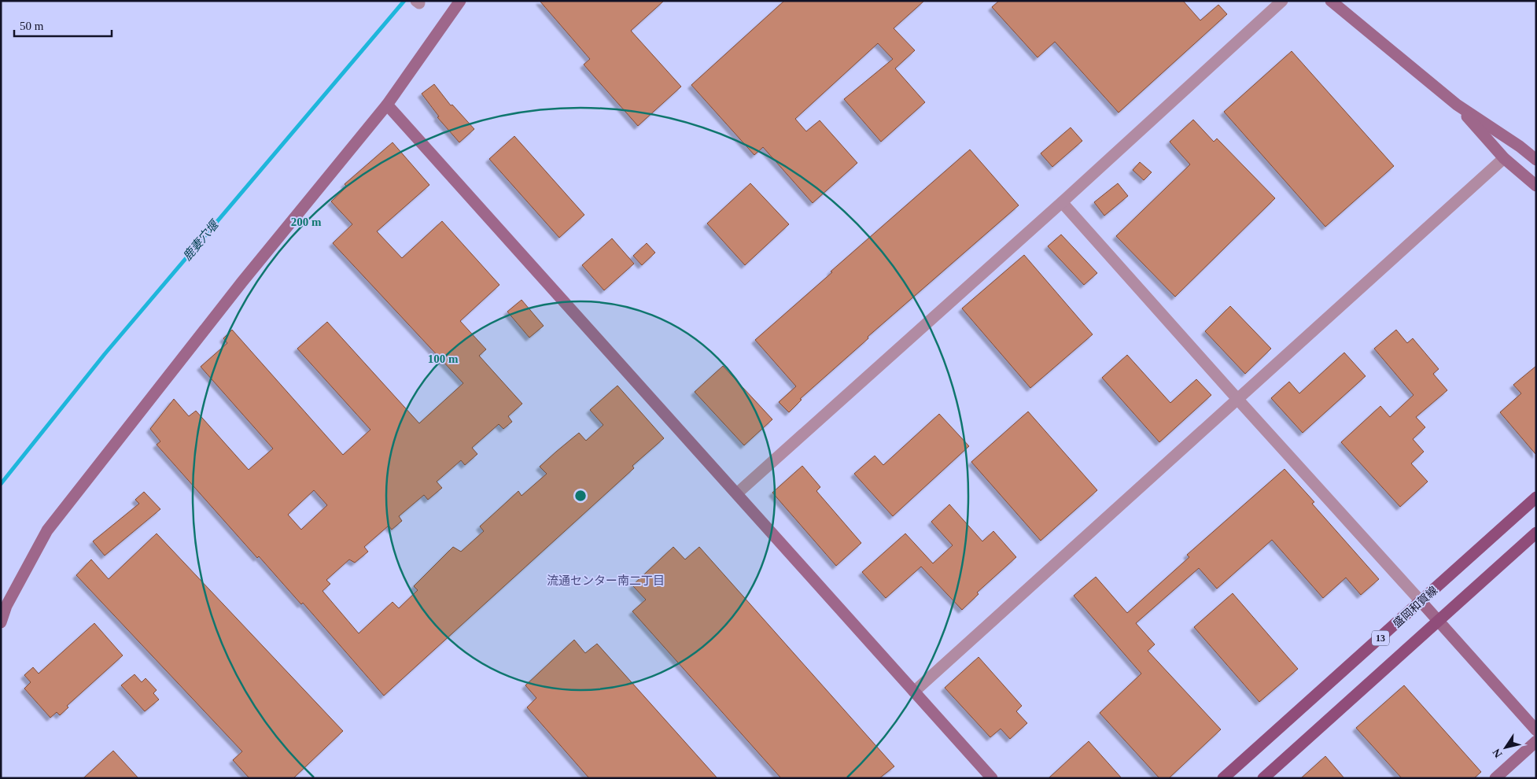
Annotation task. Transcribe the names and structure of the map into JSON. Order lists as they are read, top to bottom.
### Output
{
  "streets": {
    "main road": ["盛岡和賀線", "13"]
  },
  "districts": ["流通センター南二丁目"],
  "water": ["鹿妻穴堰"],
  "scale_bar": "50 m",
  "north": "bottom left",
  "rings": ["200 m", "100 m"]
}
